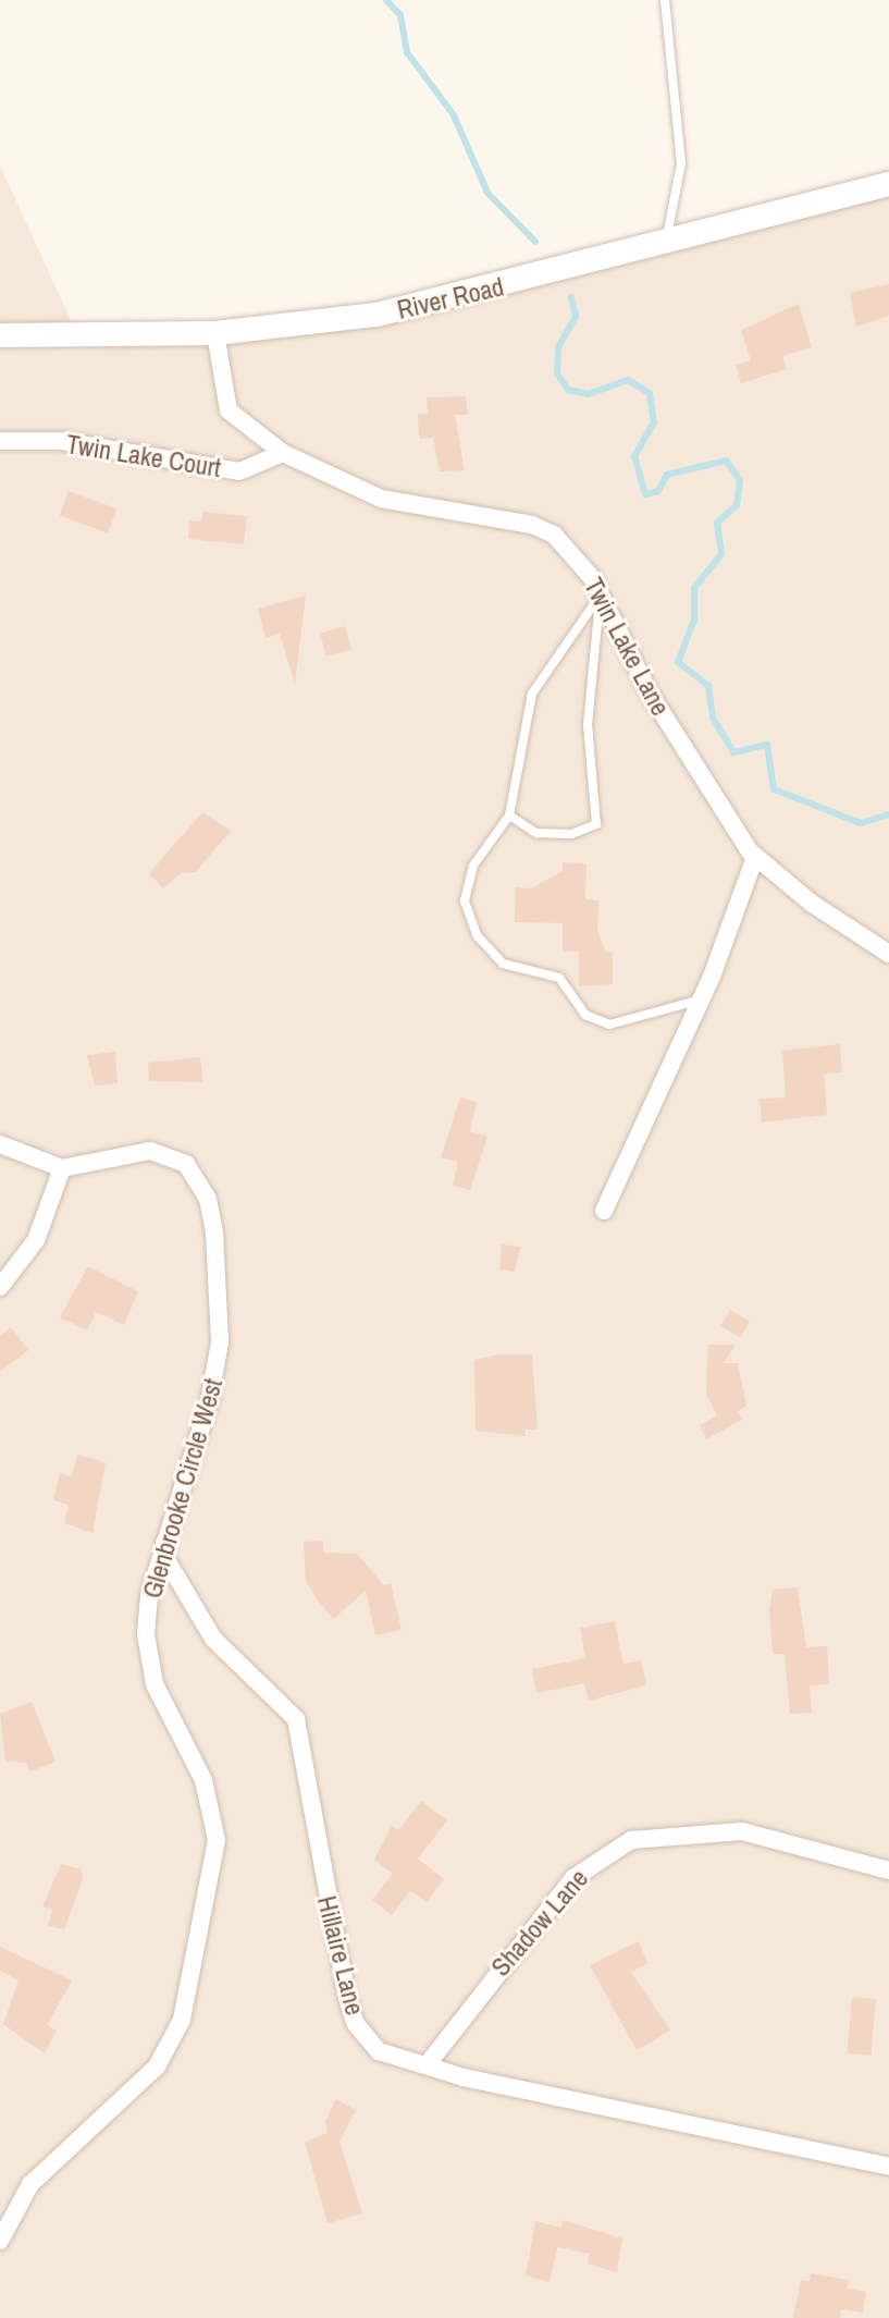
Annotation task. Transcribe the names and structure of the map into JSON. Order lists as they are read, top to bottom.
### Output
{
  "streets": {
    "main road": ["River Road"],
    "street": [
      "Twin Lake Court",
      "Twin Lake Lane",
      "Glenbrooke Circle West",
      "Shadow Lane",
      "Hillaire Lane"
    ]
  },
  "crossings": [
    ["River Road", "Twin Lake Lane"],
    ["Twin Lake Court", "Twin Lake Lane"],
    ["Glenbrooke Circle West", "Hillaire Lane"],
    ["Shadow Lane", "Hillaire Lane"]
  ]
}
